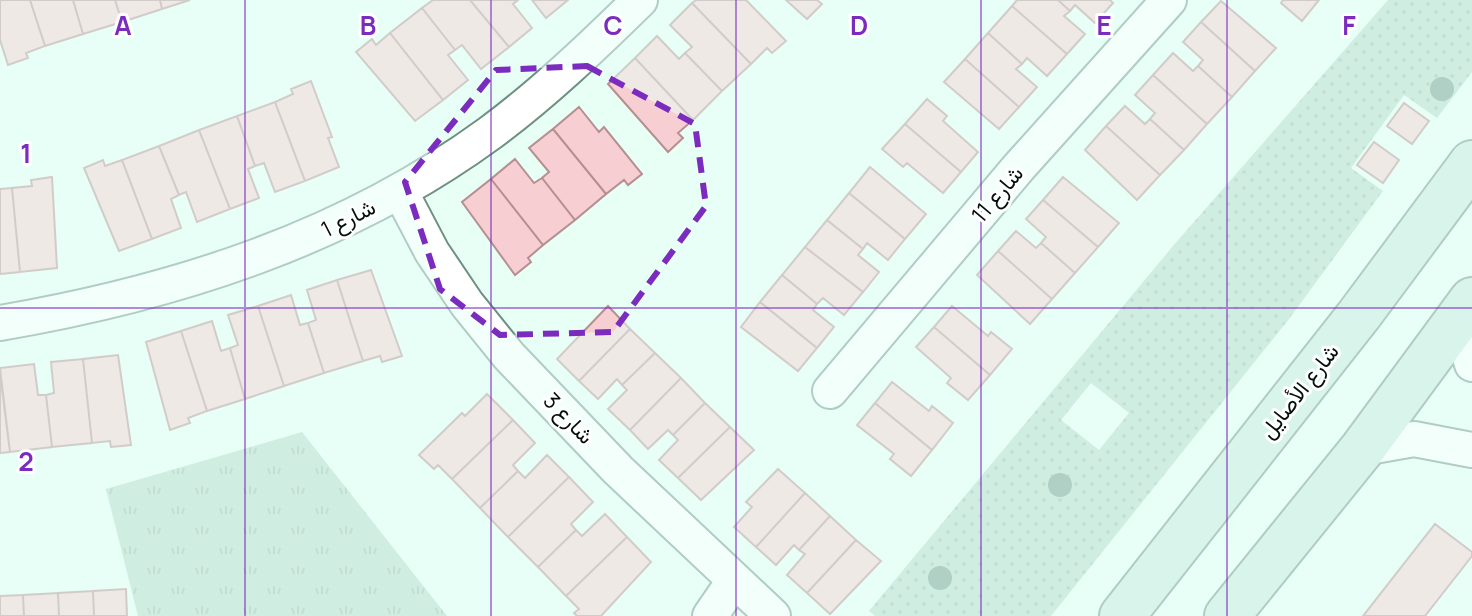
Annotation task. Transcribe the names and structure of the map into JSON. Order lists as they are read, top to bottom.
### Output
{
  "streets": {
    "main road": ["شارع الأصايل"],
    "street": ["شارع 11", "شارع 1", "شارع 3"]
  },
  "crossings": [
    ["شارع 1", "شارع 3"]
  ],
  "grid": {
    "columns": [
      "A",
      "B",
      "C",
      "D",
      "E",
      "F"
    ],
    "rows": ["1", "2"]
  }
}
